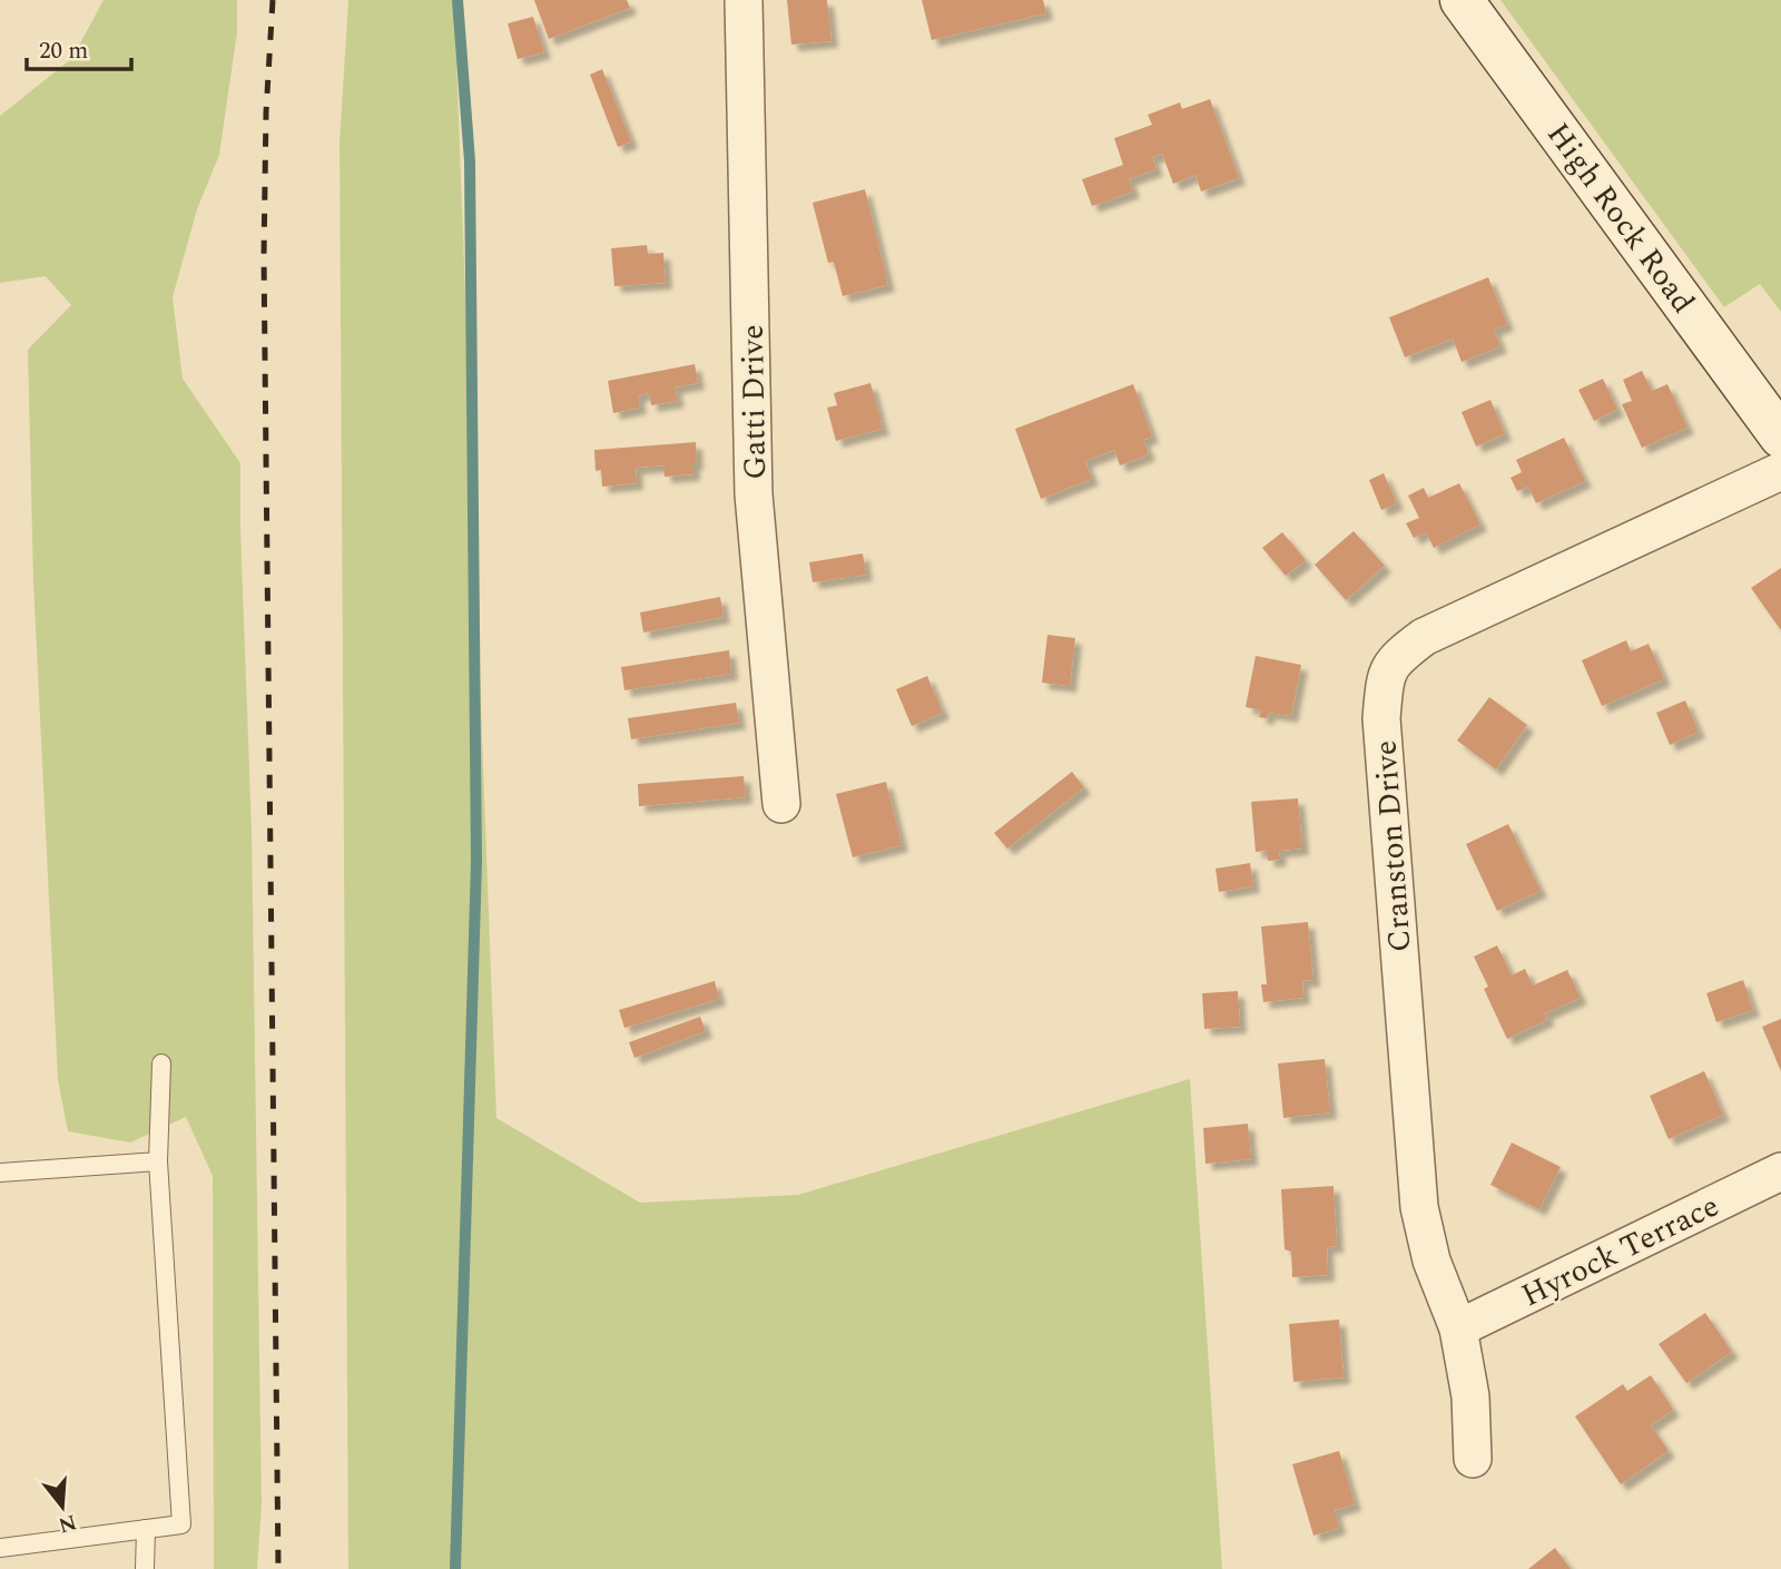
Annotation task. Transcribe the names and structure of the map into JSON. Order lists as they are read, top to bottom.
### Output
{
  "streets": {
    "main road": ["High Rock Road"],
    "street": ["Gatti Drive", "Cranston Drive", "Hyrock Terrace"]
  },
  "crossings": [
    ["Cranston Drive", "Hyrock Terrace"]
  ],
  "scale_bar": "20 m",
  "north": "bottom"
}
